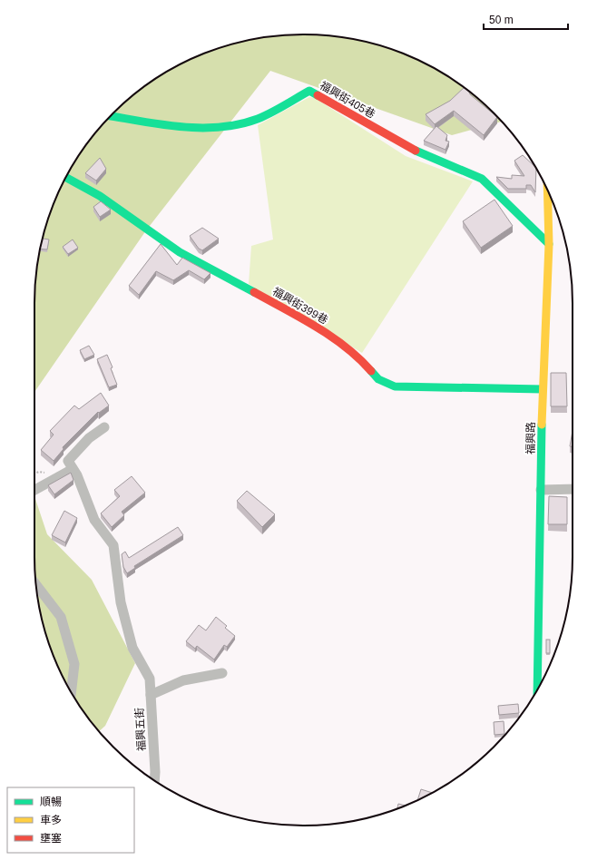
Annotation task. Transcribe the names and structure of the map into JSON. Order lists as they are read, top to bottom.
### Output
{
  "streets": {
    "street": [
      "福興街405巷",
      "福興街399巷",
      "福興路",
      "福興五街"
    ]
  },
  "crossings": [
    ["福興街405巷", "福興路"],
    ["福興街399巷", "福興路"]
  ],
  "legend": ["順暢", "車多", "壅塞"],
  "scale_bar": "50 m"
}
